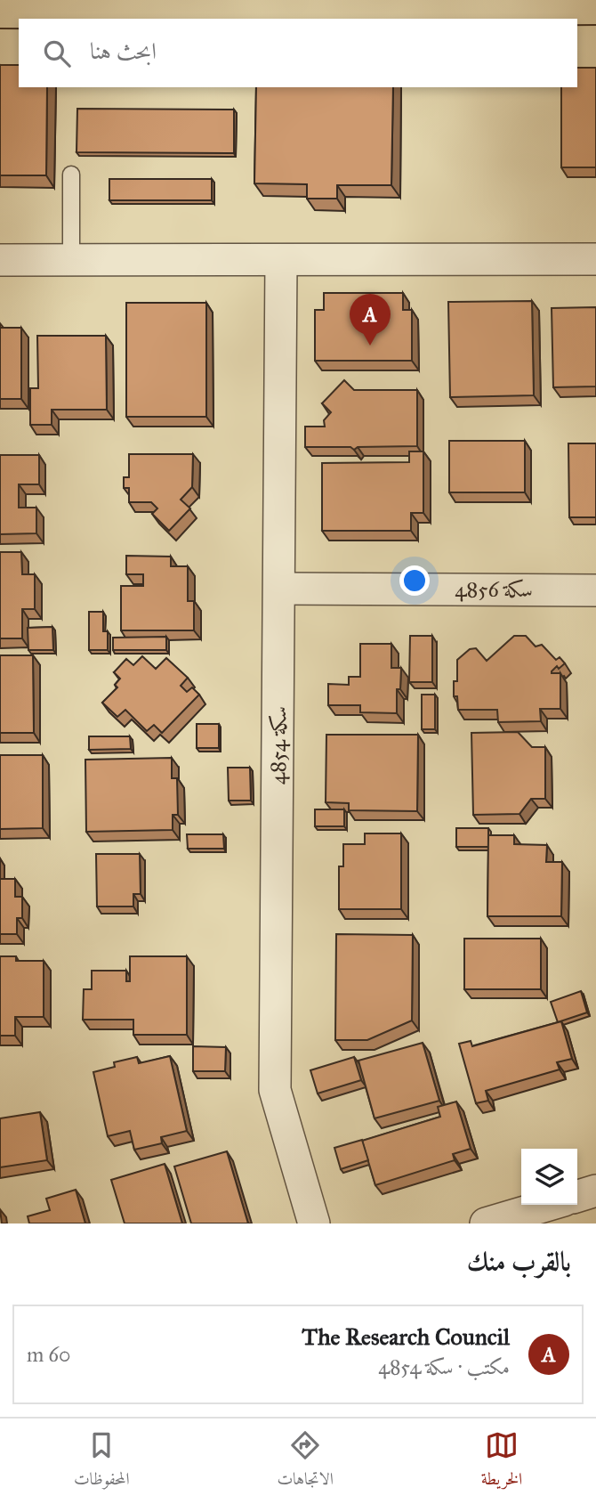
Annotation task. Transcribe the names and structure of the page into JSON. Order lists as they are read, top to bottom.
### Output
{
  "streets": {
    "street": ["سكة 4856", "سكة 4854"]
  },
  "crossings": [
    ["سكة 4856", "سكة 4854"]
  ],
  "page": {
    "search": "ابحث هنا",
    "pins": "A",
    "heading": "بالقرب منك",
    "list": [
      {
        "mark": "A",
        "name": "The Research Council",
        "note": "مكتب · سكة 4854",
        "value": "60 m"
      }
    ],
    "nav": ["الخريطة", "الاتجاهات", "المحفوظات"]
  }
}
